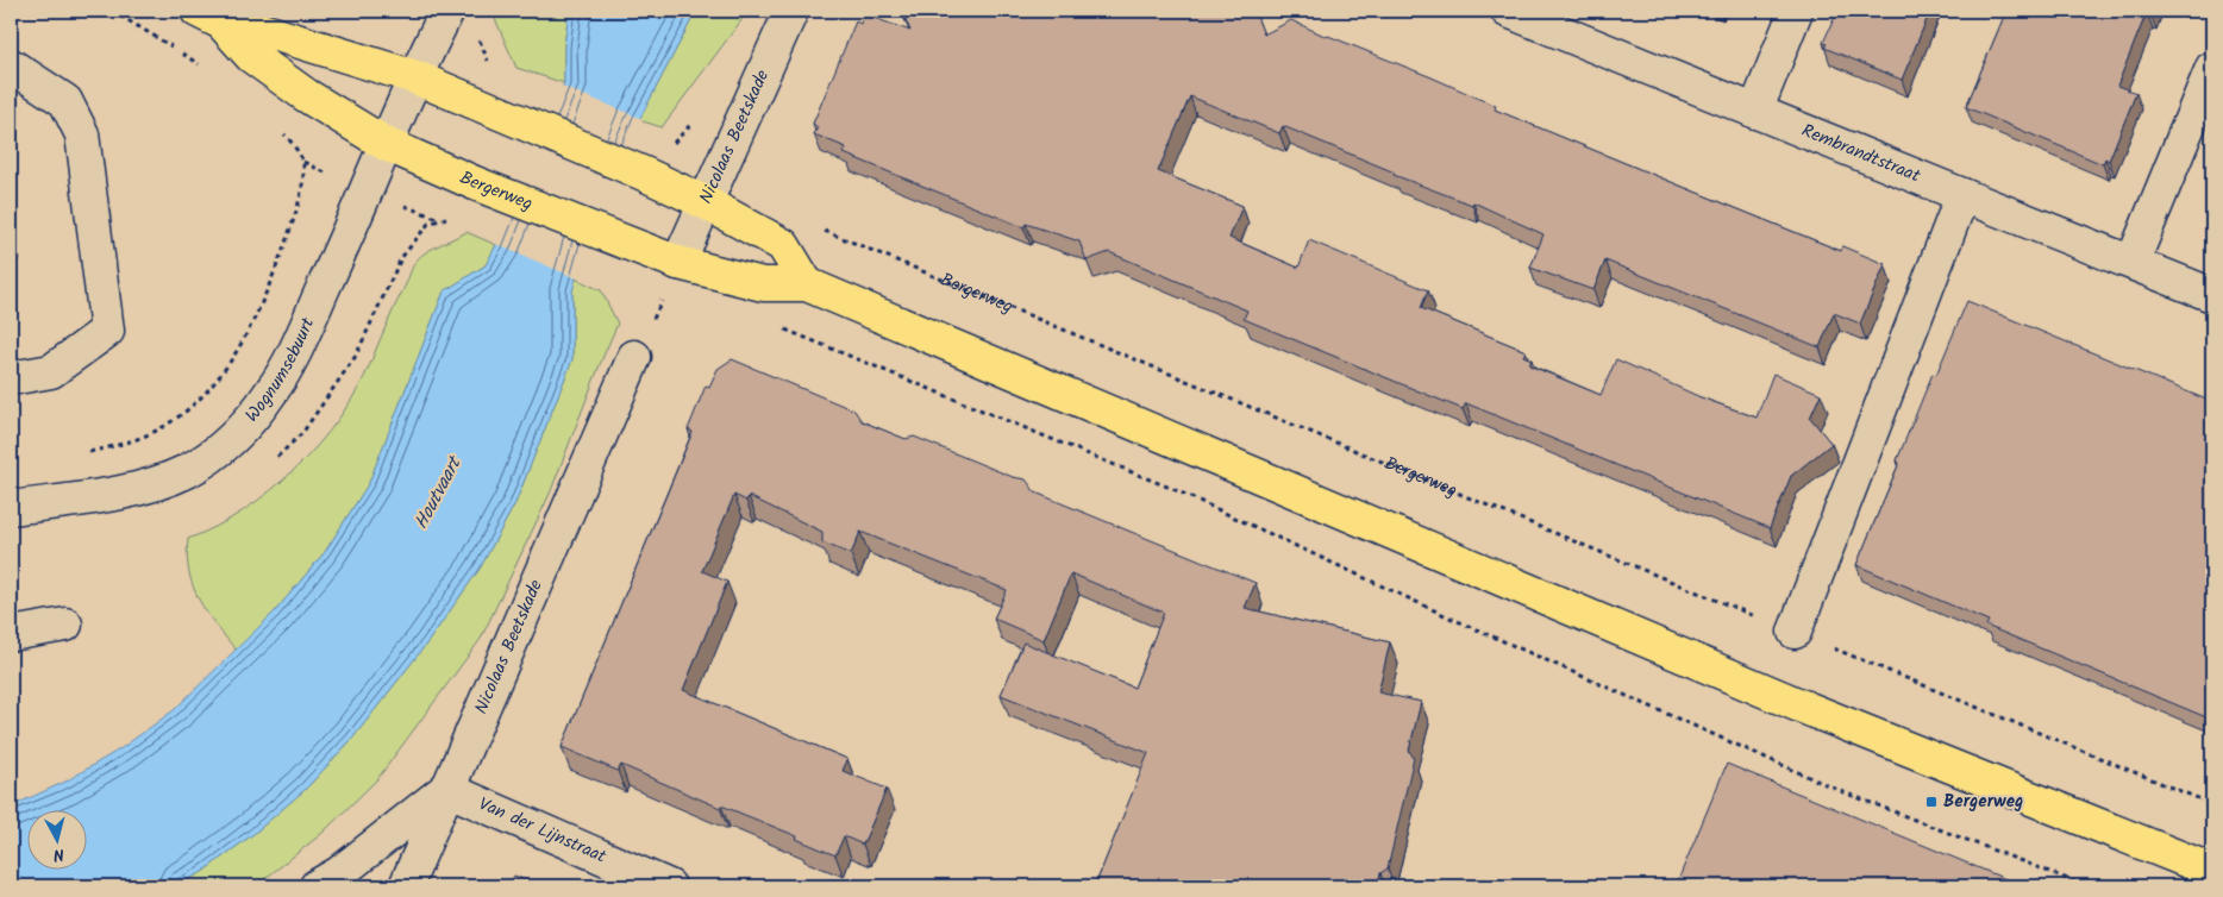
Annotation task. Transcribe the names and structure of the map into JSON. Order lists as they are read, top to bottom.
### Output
{
  "streets": {
    "main road": ["Bergerweg"],
    "street": [
      "Nicolaas Beetskade",
      "Rembrandtstraat",
      "Wognumsebuurt",
      "Van der Lijnstraat"
    ]
  },
  "crossings": [
    ["Nicolaas Beetskade", "Bergerweg"],
    ["Nicolaas Beetskade", "Van der Lijnstraat"],
    ["Bergerweg", "Wognumsebuurt"]
  ],
  "water": ["Houtvaart"],
  "places": {
    "transit": ["Bergerweg"]
  },
  "north": "bottom"
}
